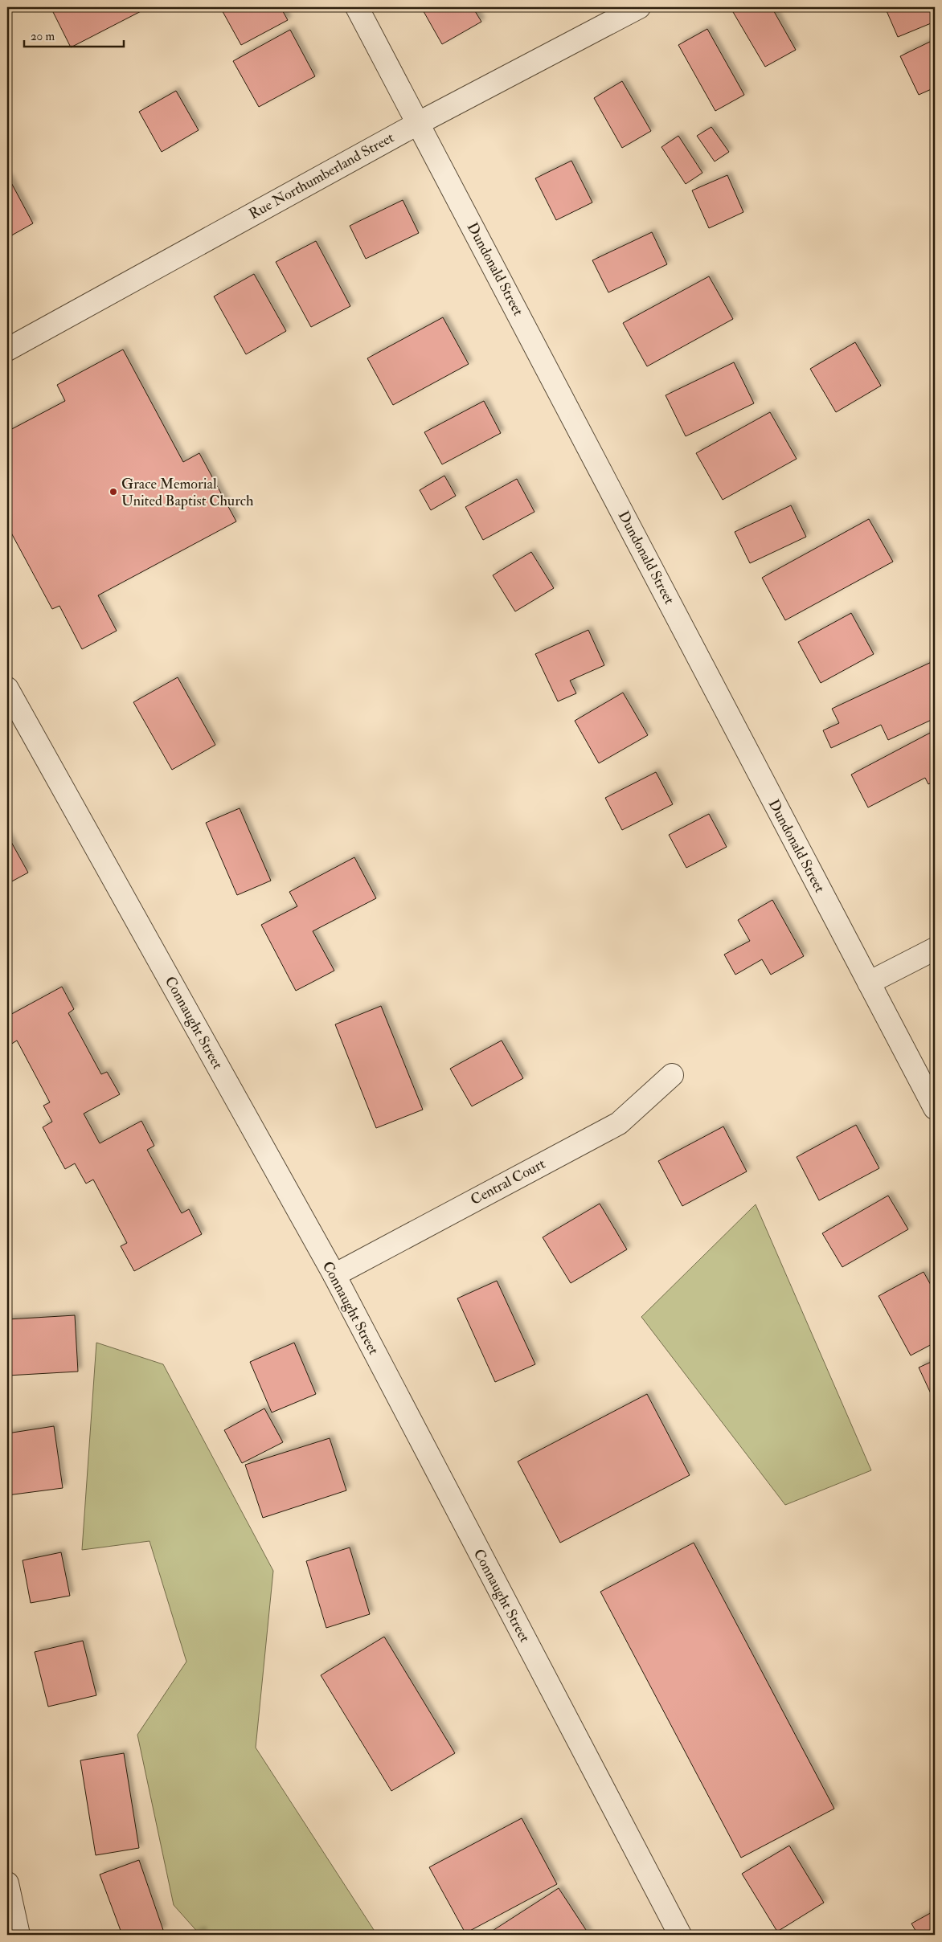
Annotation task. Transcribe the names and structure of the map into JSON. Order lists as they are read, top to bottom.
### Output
{
  "streets": {
    "street": [
      "Rue Northumberland Street",
      "Dundonald Street",
      "Connaught Street",
      "Central Court"
    ]
  },
  "crossings": [
    ["Rue Northumberland Street", "Dundonald Street"],
    ["Connaught Street", "Central Court"]
  ],
  "places": ["Grace Memorial United Baptist Church"],
  "scale_bar": "20 m"
}
